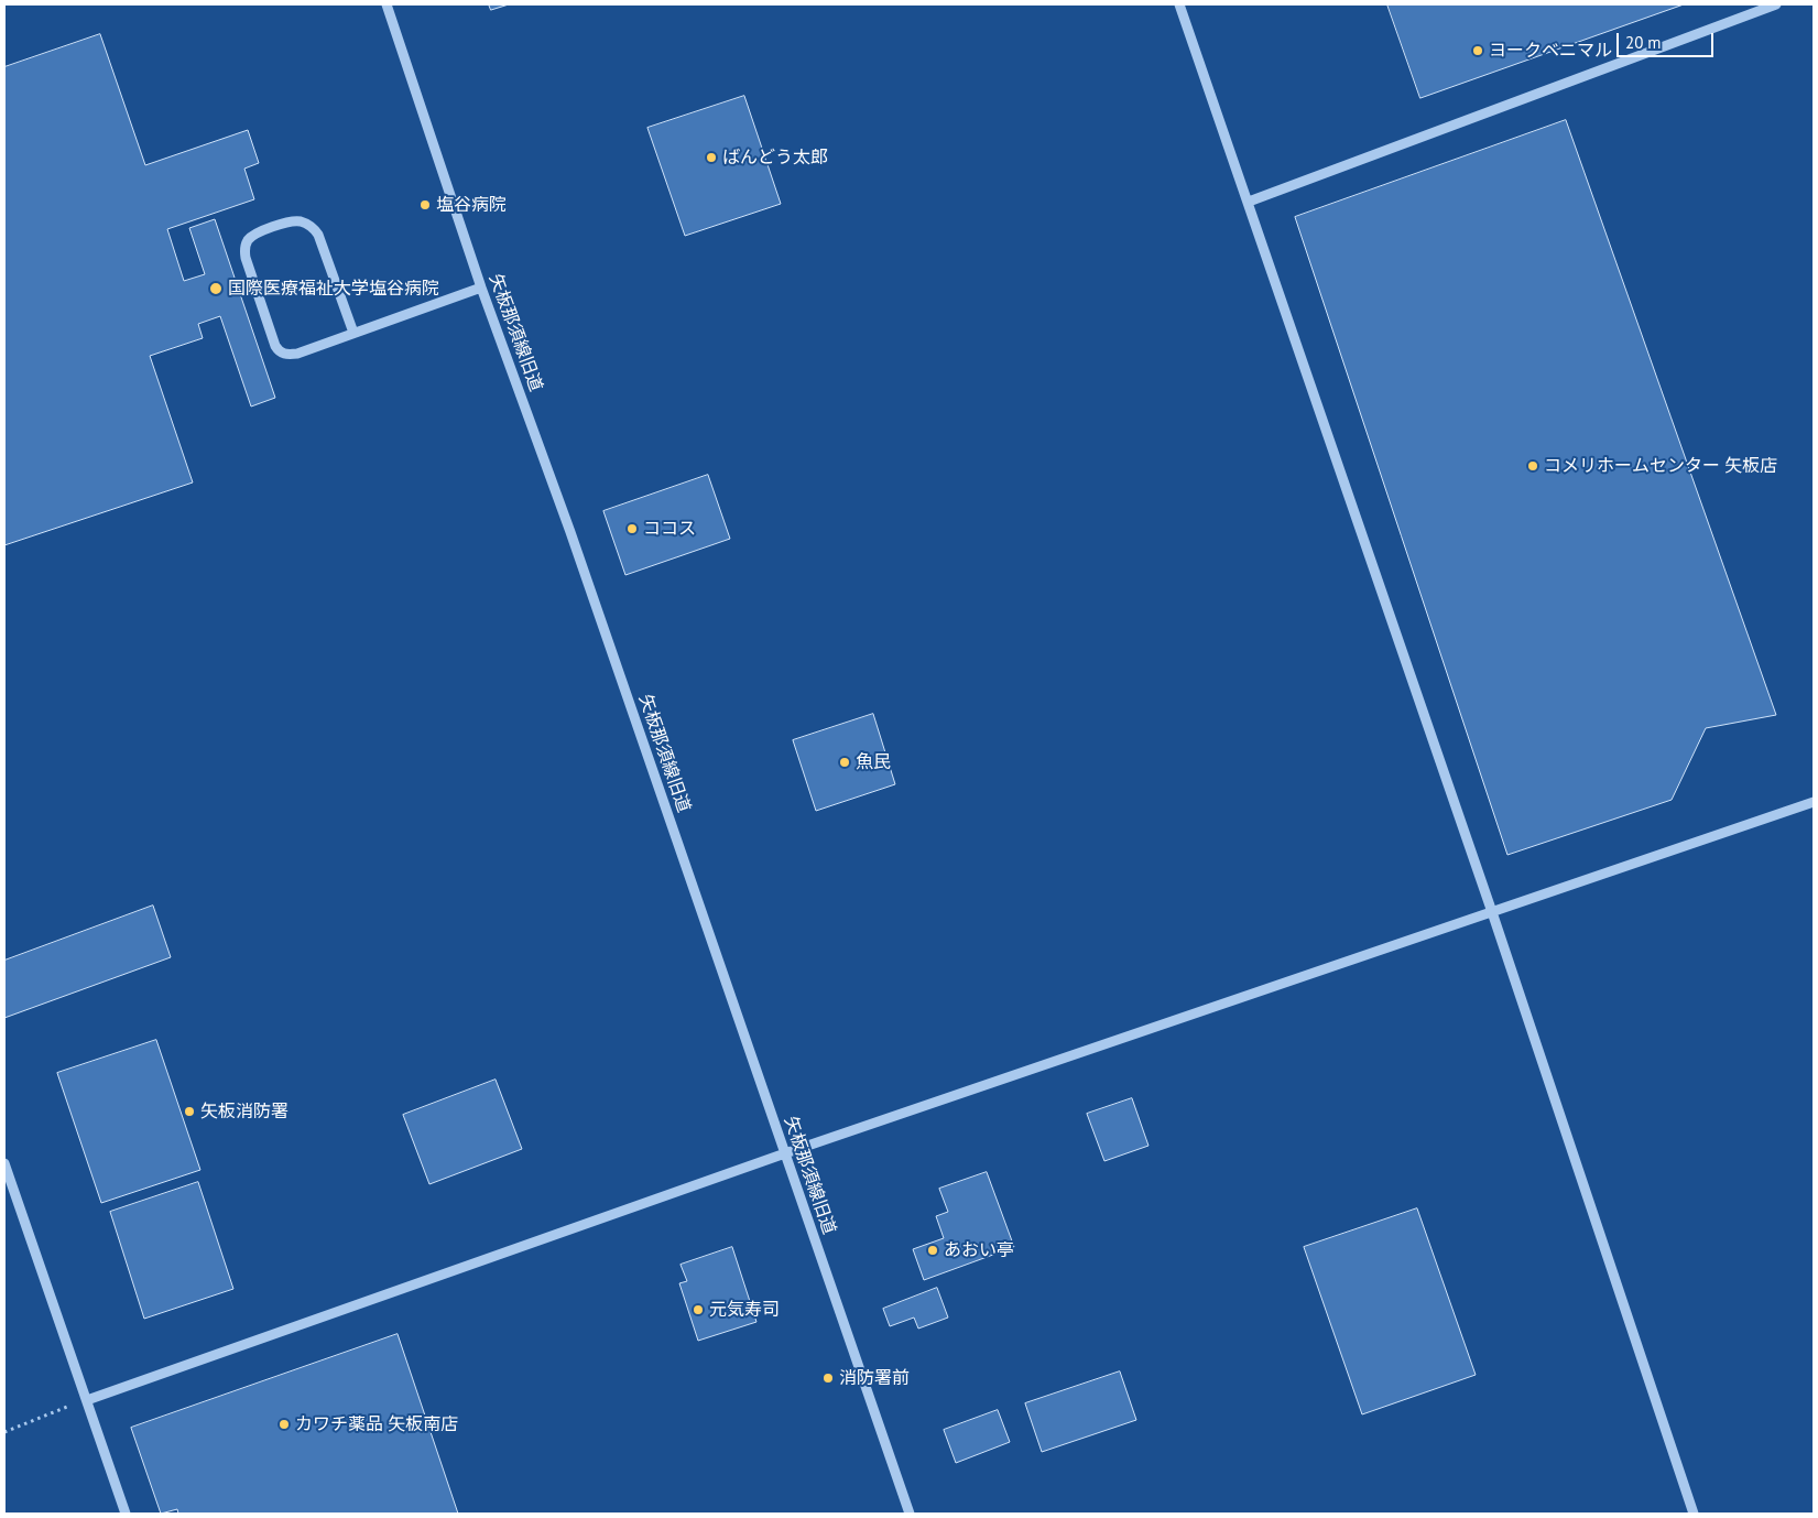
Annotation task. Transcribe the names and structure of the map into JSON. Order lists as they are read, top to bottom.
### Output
{
  "streets": {
    "street": ["矢板那須線旧道"]
  },
  "places": [
    "ヨークベニマル",
    "ばんどう太郎",
    "塩谷病院",
    "国際医療福祉大学塩谷病院",
    "コメリホームセンター 矢板店",
    "ココス",
    "魚民",
    "矢板消防署",
    "あおい亭",
    "元気寿司",
    "消防署前",
    "カワチ薬品 矢板南店"
  ],
  "scale_bar": "20 m"
}
